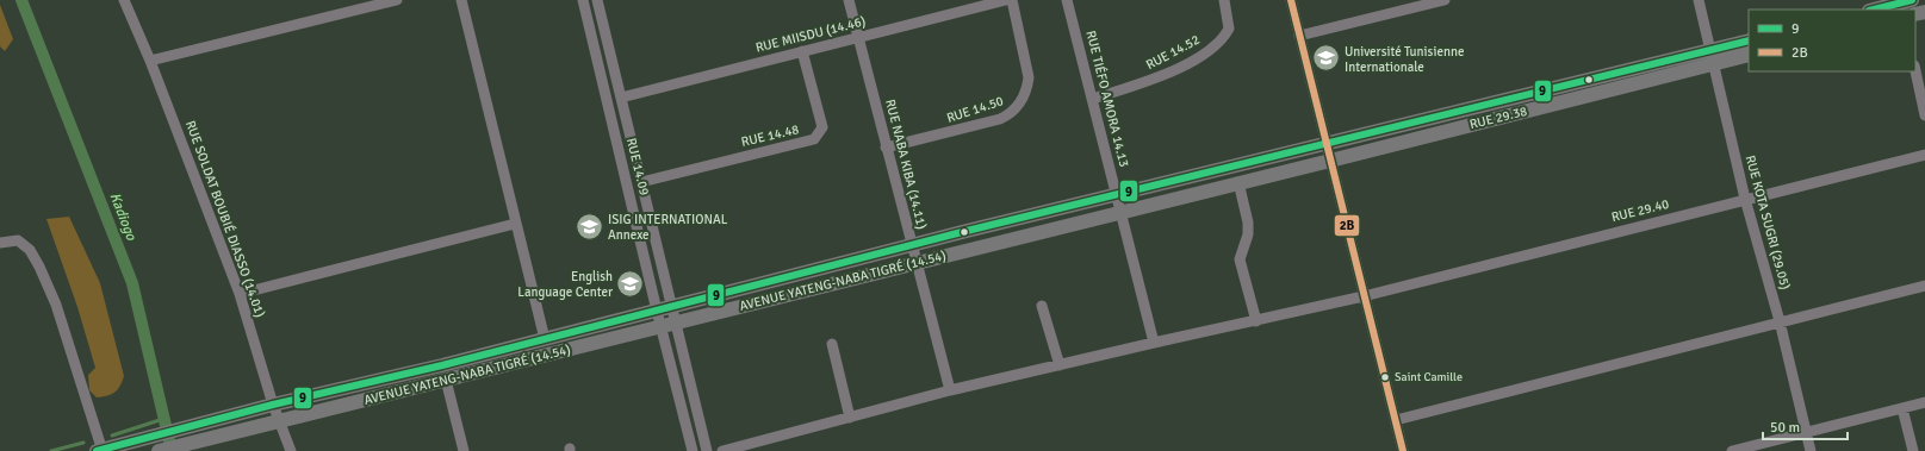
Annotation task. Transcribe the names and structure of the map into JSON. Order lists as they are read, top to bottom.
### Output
{
  "streets": {
    "main road": ["RUE 29.38", "AVENUE YATENG-NABA TIGRÉ (14.54)"],
    "street": [
      "RUE MIISDU (14.46)",
      "RUE 14.52",
      "RUE TIÉFO AMORA 14.13",
      "RUE 14.50",
      "RUE 14.48",
      "RUE NABA KIBA (14.11)",
      "RUE 14.09",
      "RUE 29.40",
      "RUE SOLDAT BOUBIÉ DIASSO (14.01)",
      "RUE KOTA SUGRI (29.05)"
    ]
  },
  "crossings": [
    ["RUE MIISDU (14.46)", "RUE 14.48"],
    ["RUE MIISDU (14.46)", "RUE NABA KIBA (14.11)"],
    ["RUE MIISDU (14.46)", "RUE 14.09"],
    ["RUE 14.52", "RUE TIÉFO AMORA 14.13"],
    ["RUE TIÉFO AMORA 14.13", "RUE 29.38"],
    ["RUE TIÉFO AMORA 14.13", "RUE 29.40"],
    ["RUE TIÉFO AMORA 14.13", "AVENUE YATENG-NABA TIGRÉ (14.54)"],
    ["RUE 14.50", "RUE NABA KIBA (14.11)"],
    ["RUE 29.38", "RUE NABA KIBA (14.11)"],
    ["RUE 29.38", "RUE 14.09"],
    ["RUE 29.38", "RUE SOLDAT BOUBIÉ DIASSO (14.01)"],
    ["RUE 29.38", "RUE KOTA SUGRI (29.05)"],
    ["RUE 29.38", "AVENUE YATENG-NABA TIGRÉ (14.54)"],
    ["RUE 14.48", "RUE 14.09"],
    ["RUE NABA KIBA (14.11)", "RUE 29.40"],
    ["RUE NABA KIBA (14.11)", "AVENUE YATENG-NABA TIGRÉ (14.54)"],
    ["RUE 14.09", "AVENUE YATENG-NABA TIGRÉ (14.54)"],
    ["RUE 29.40", "RUE KOTA SUGRI (29.05)"],
    ["RUE SOLDAT BOUBIÉ DIASSO (14.01)", "AVENUE YATENG-NABA TIGRÉ (14.54)"]
  ],
  "water": ["Kadiogo"],
  "places": {
    "school or university": ["Université Tunisienne Internationale", "ISIG INTERNATIONAL Annexe", "English Language Center"],
    "other": ["Saint Camille"]
  },
  "lines": ["transit line 9", "transit line 2B"],
  "legend": ["9", "2B"],
  "scale_bar": "50 m"
}
